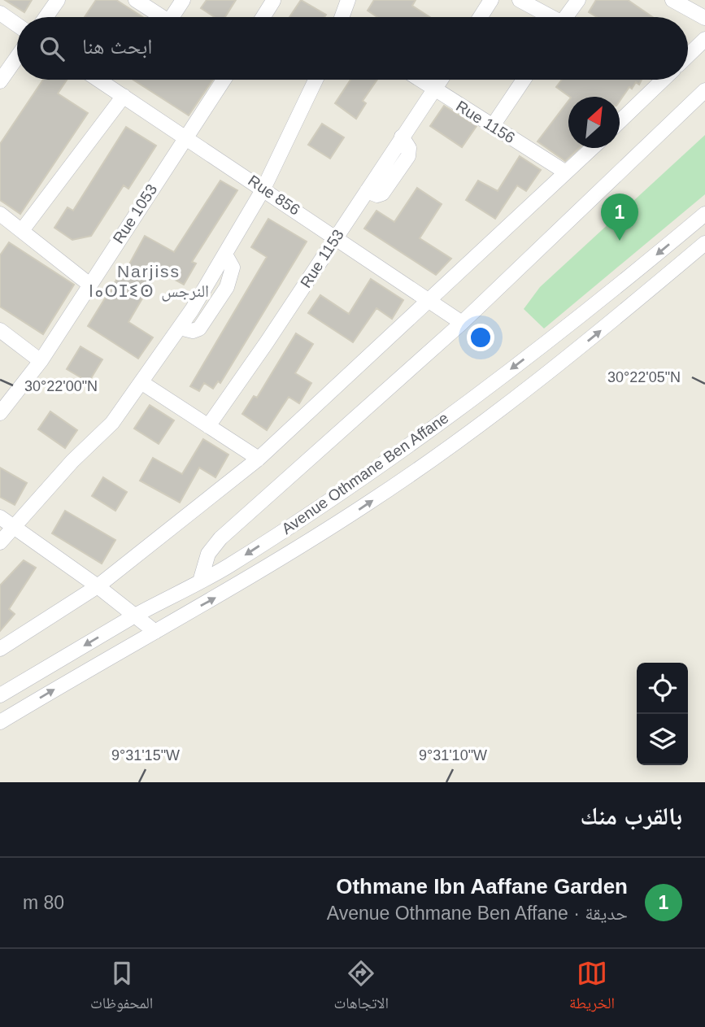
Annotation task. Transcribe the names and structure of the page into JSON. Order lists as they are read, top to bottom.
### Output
{
  "streets": {
    "street": [
      "Rue 1156",
      "Rue 856",
      "Rue 1053",
      "Rue 1153",
      "Avenue Othmane Ben Affane"
    ]
  },
  "crossings": [
    ["Rue 1156", "Rue 1153"],
    ["Rue 856", "Rue 1053"],
    ["Rue 856", "Rue 1153"]
  ],
  "districts": ["Narjiss ⵏⴰⵔⵊⵉⵙ النرجس"],
  "north": "top right",
  "page": {
    "search": "ابحث هنا",
    "pins": "1",
    "heading": "بالقرب منك",
    "list": [
      {
        "mark": "1",
        "name": "Othmane Ibn Aaffane Garden",
        "note": "حديقة · Avenue Othmane Ben Affane",
        "value": "80 m"
      }
    ],
    "nav": ["الخريطة", "الاتجاهات", "المحفوظات"]
  },
  "coordinates": [
    "30°22'05\"N",
    "30°22'00\"N",
    "9°31'15\"W",
    "9°31'10\"W"
  ]
}
